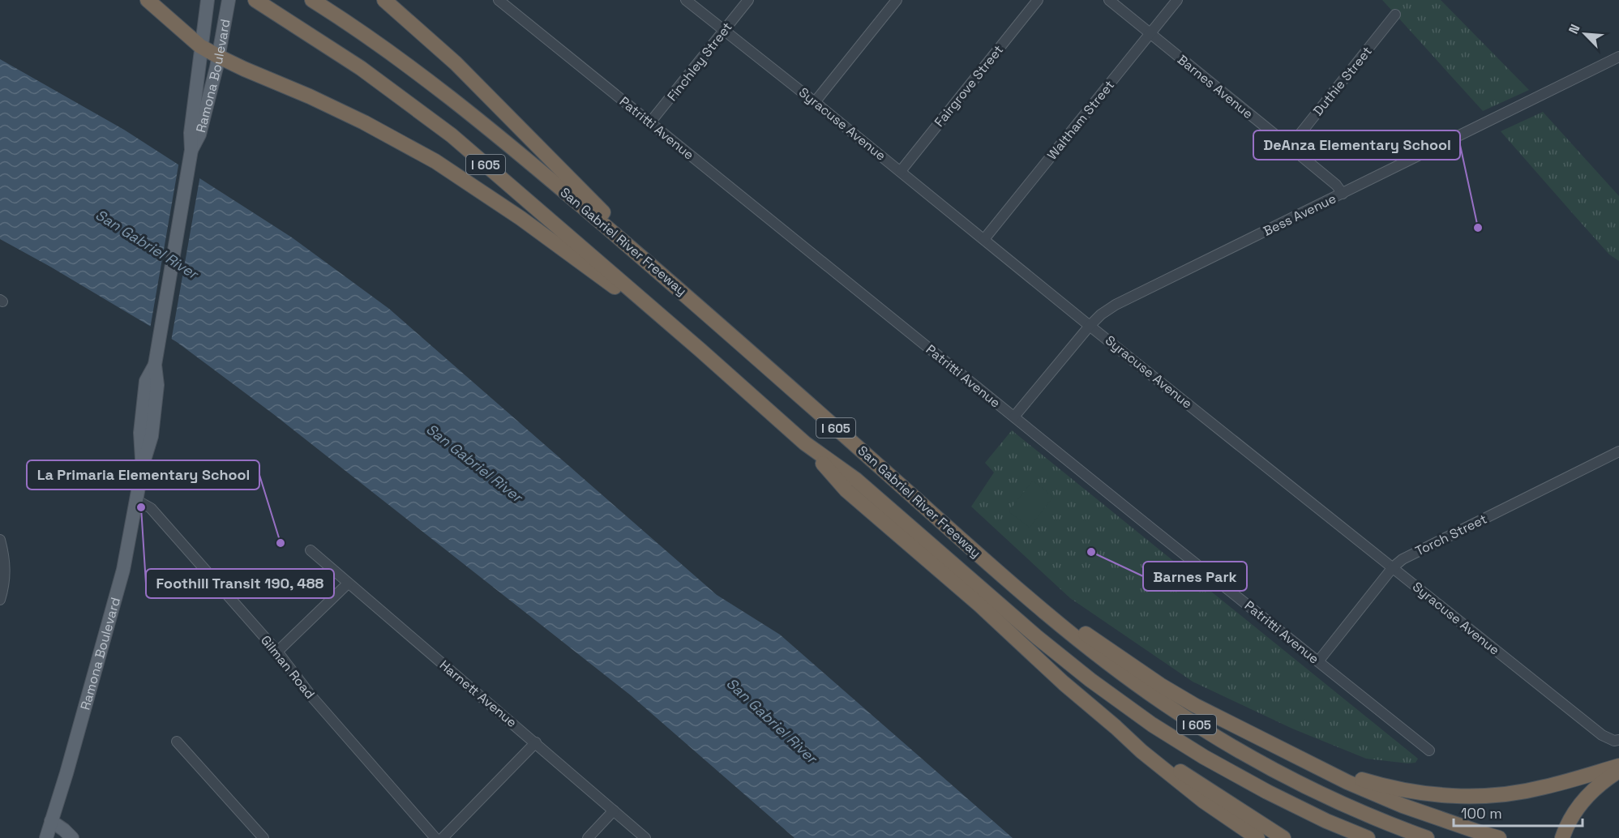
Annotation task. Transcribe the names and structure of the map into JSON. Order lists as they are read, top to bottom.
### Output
{
  "streets": {
    "highway": ["I 605", "San Gabriel River Freeway"],
    "main road": ["Ramona Boulevard"],
    "street": [
      "Finchley Street",
      "Duthie Street",
      "Fairgrove Street",
      "Barnes Avenue",
      "Waltham Street",
      "Syracuse Avenue",
      "Patritti Avenue",
      "Bess Avenue",
      "Torch Street",
      "Gilman Road",
      "Harnett Avenue"
    ]
  },
  "crossings": [
    ["Finchley Street", "Syracuse Avenue"],
    ["Finchley Street", "Patritti Avenue"],
    ["Ramona Boulevard", "Gilman Road"],
    ["Duthie Street", "Barnes Avenue"],
    ["Fairgrove Street", "Syracuse Avenue"],
    ["Barnes Avenue", "Waltham Street"],
    ["Barnes Avenue", "Bess Avenue"],
    ["Waltham Street", "Syracuse Avenue"],
    ["Syracuse Avenue", "Bess Avenue"],
    ["Syracuse Avenue", "Torch Street"],
    ["Patritti Avenue", "Bess Avenue"],
    ["Patritti Avenue", "Torch Street"]
  ],
  "water": ["San Gabriel River"],
  "places": [
    "DeAnza Elementary School",
    "Foothill Transit 190, 488",
    "La Primaria Elementary School",
    "Barnes Park"
  ],
  "scale_bar": "100 m",
  "north": "top left"
}
